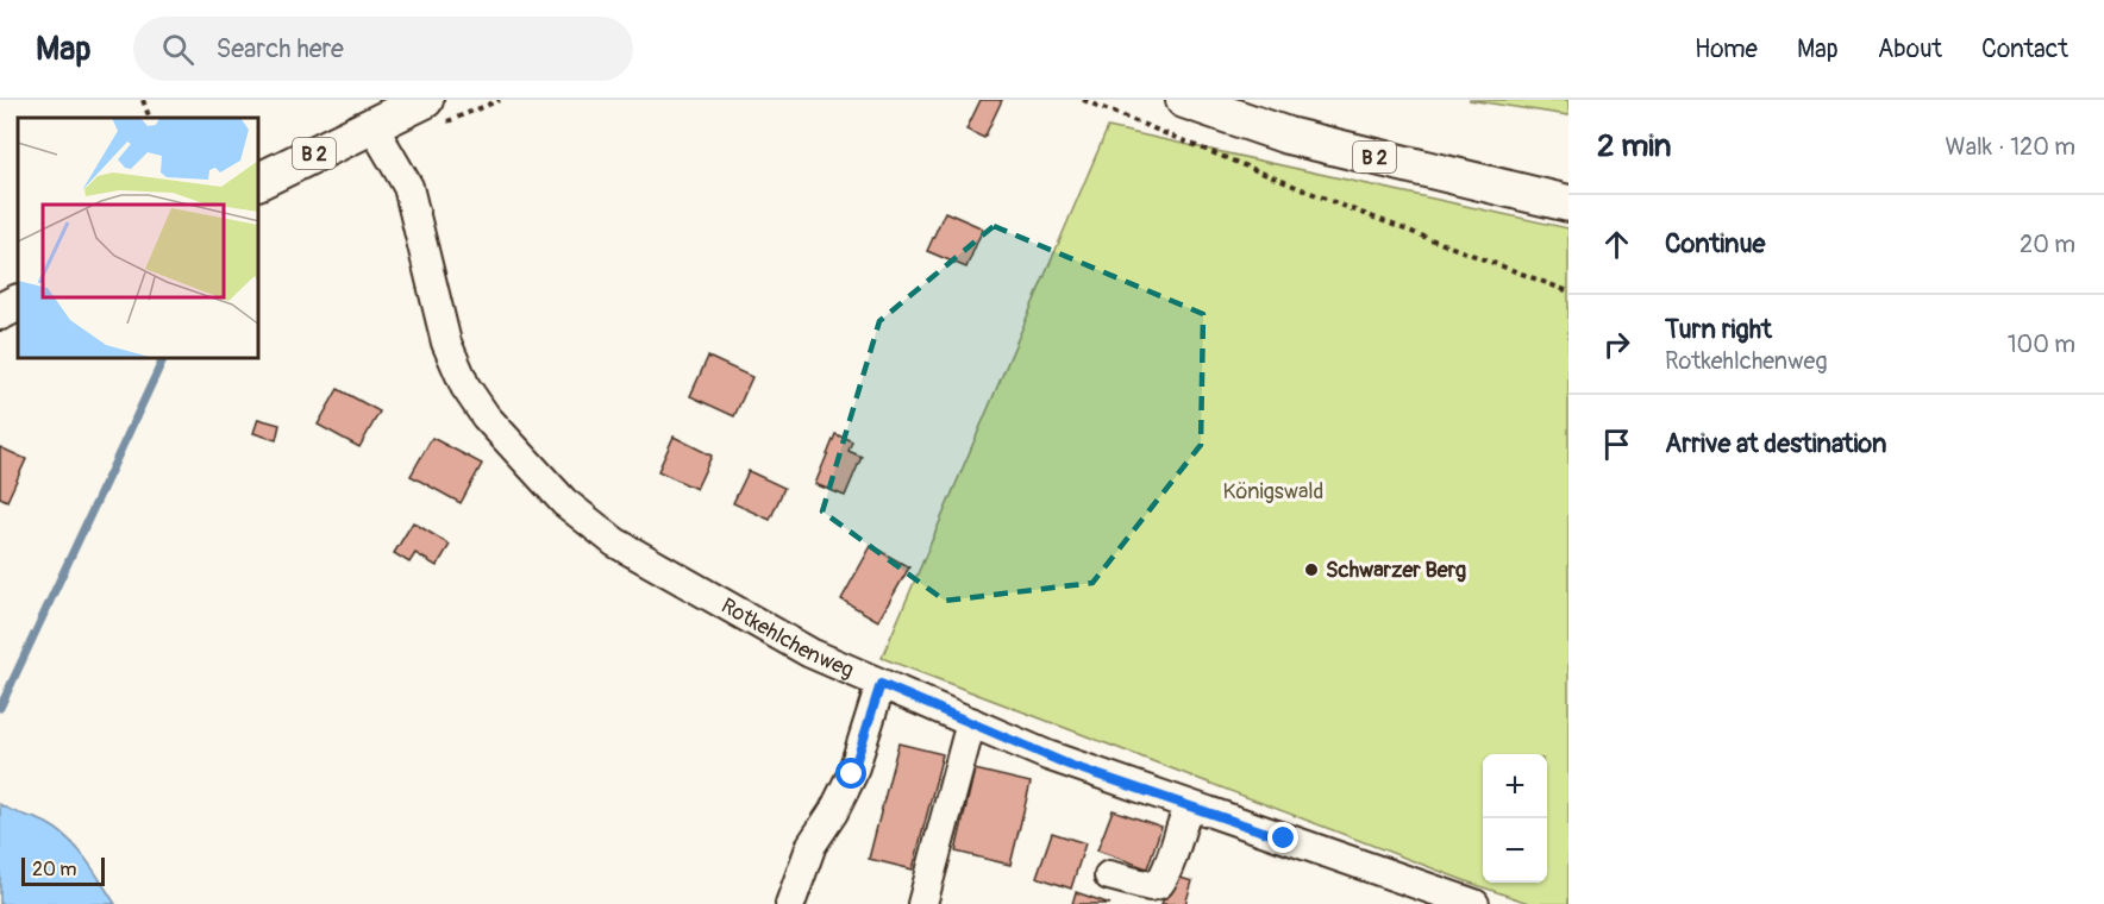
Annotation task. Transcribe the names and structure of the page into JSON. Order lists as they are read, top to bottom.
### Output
{
  "streets": {
    "main road": ["B 2"],
    "street": ["Rotkehlchenweg"]
  },
  "crossings": [
    ["B 2", "Rotkehlchenweg"]
  ],
  "parks": ["Königswald"],
  "places": ["Schwarzer Berg"],
  "scale_bar": "20 m",
  "page": {
    "header": "Map",
    "search": "Search here",
    "nav": [
      "Home",
      "Map",
      "About",
      "Contact"
    ],
    "heading": ["2 min", "Walk · 120 m"],
    "list": [
      ["Continue", "20 m"],
      ["Turn right", "Rotkehlchenweg", "100 m"],
      "Arrive at destination"
    ],
    "map_buttons": ["+", "−"],
    "scale": "20 m"
  }
}
